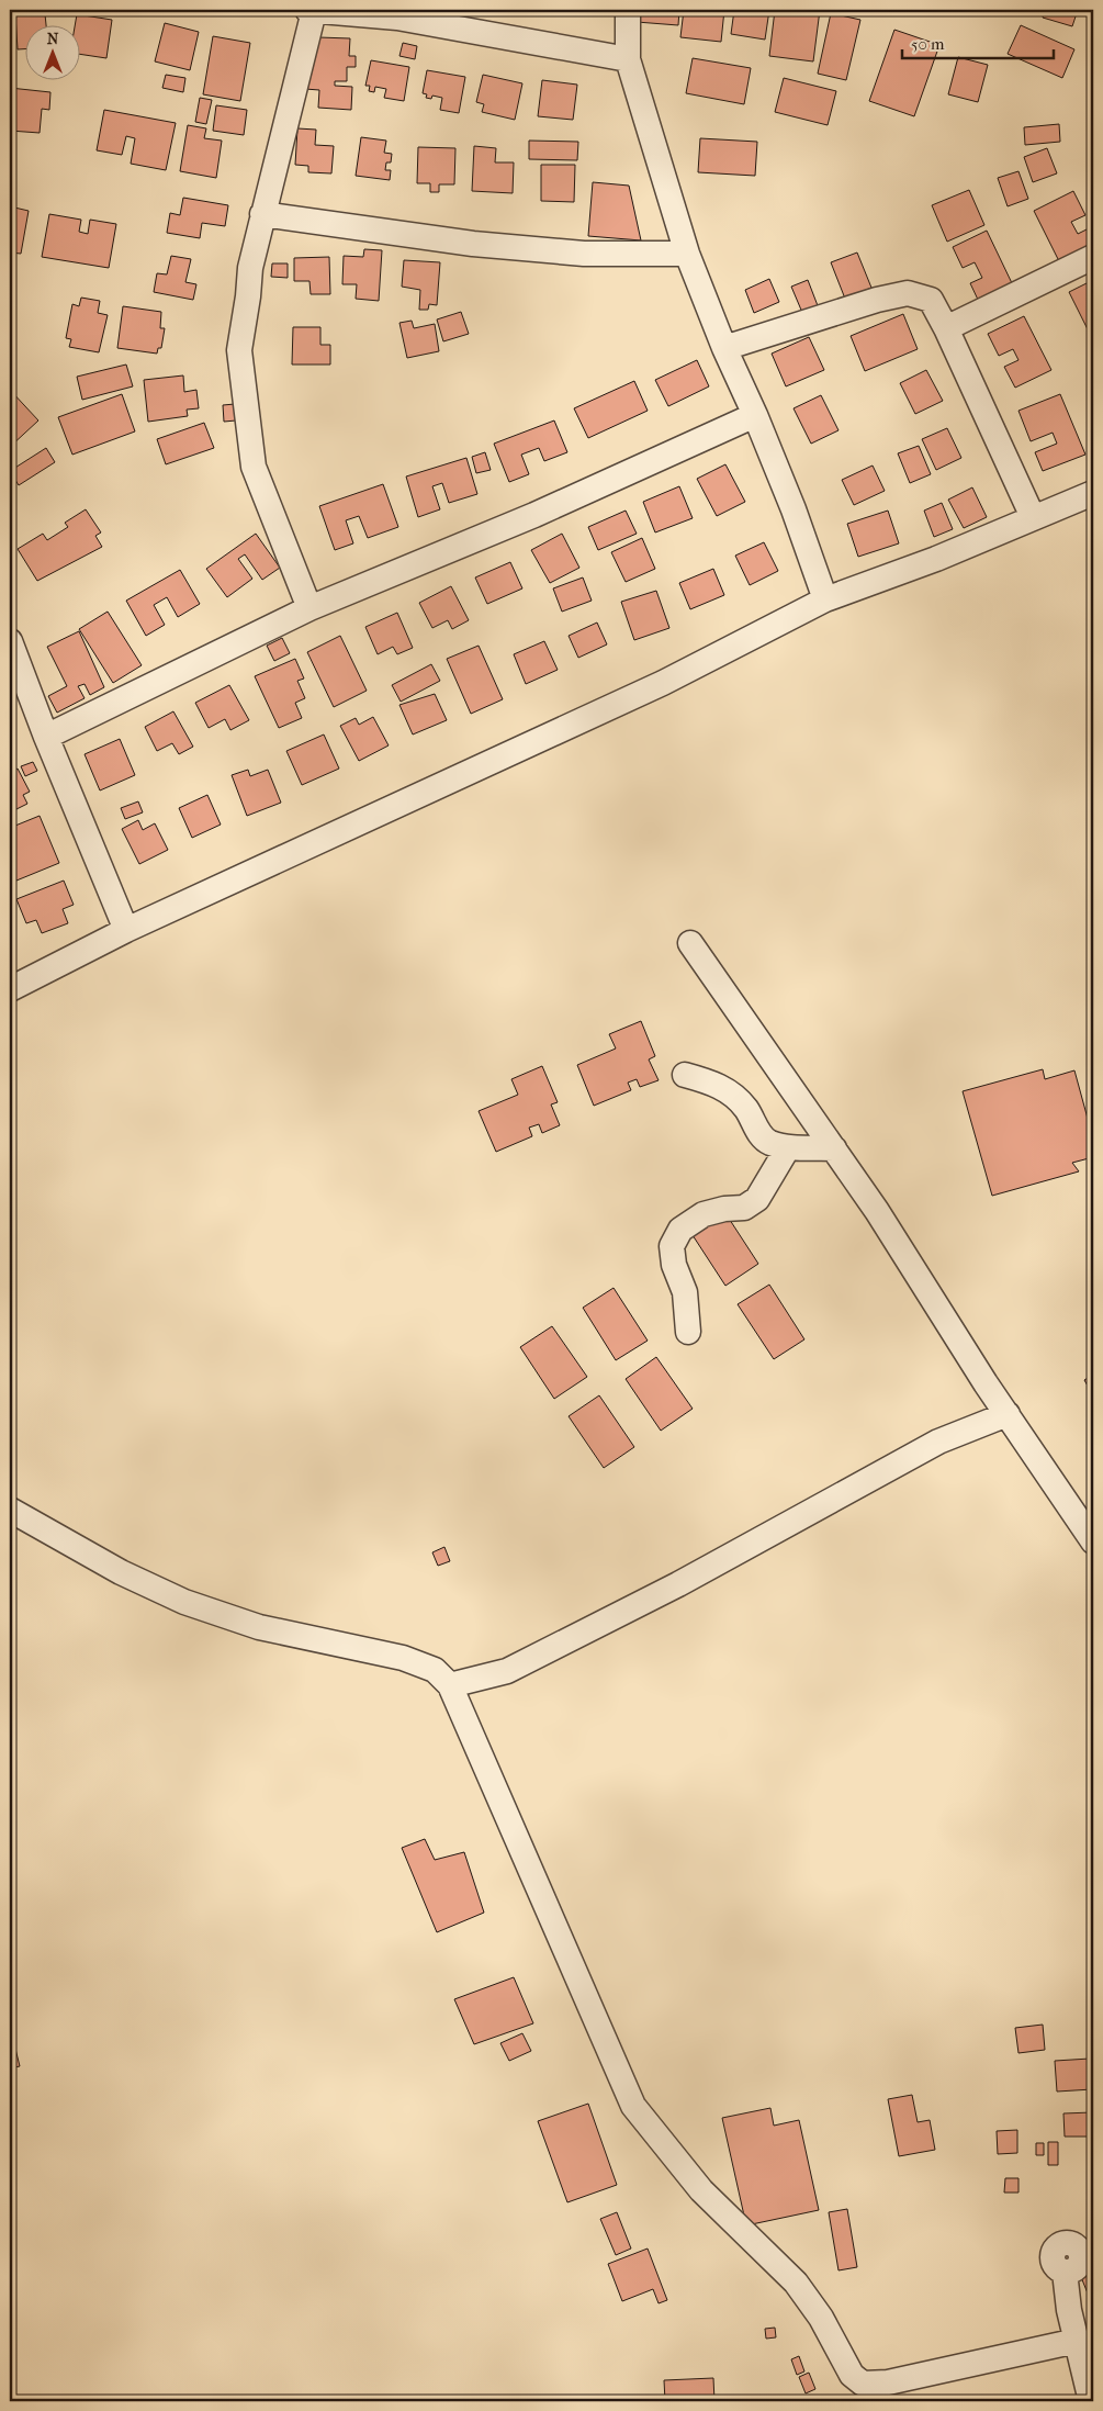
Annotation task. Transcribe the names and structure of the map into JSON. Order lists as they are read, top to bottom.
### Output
{
  "scale_bar": "50 m",
  "north": "top"
}
